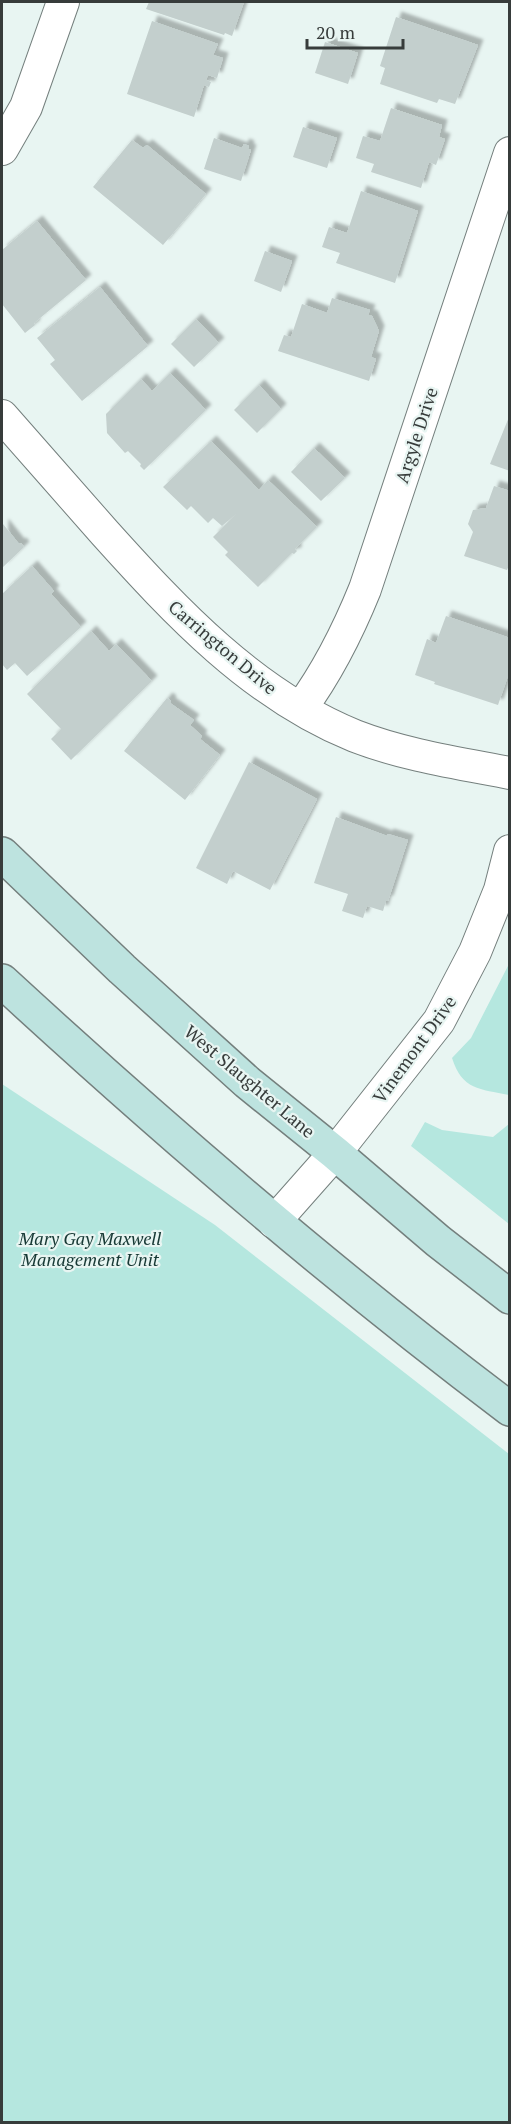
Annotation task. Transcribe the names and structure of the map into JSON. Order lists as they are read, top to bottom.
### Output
{
  "streets": {
    "main road": ["West Slaughter Lane"],
    "street": ["Argyle Drive", "Carrington Drive", "Vinemont Drive"]
  },
  "crossings": [
    ["Argyle Drive", "Carrington Drive"],
    ["Vinemont Drive", "West Slaughter Lane"]
  ],
  "parks": ["Mary Gay Maxwell Management Unit"],
  "scale_bar": "20 m"
}
